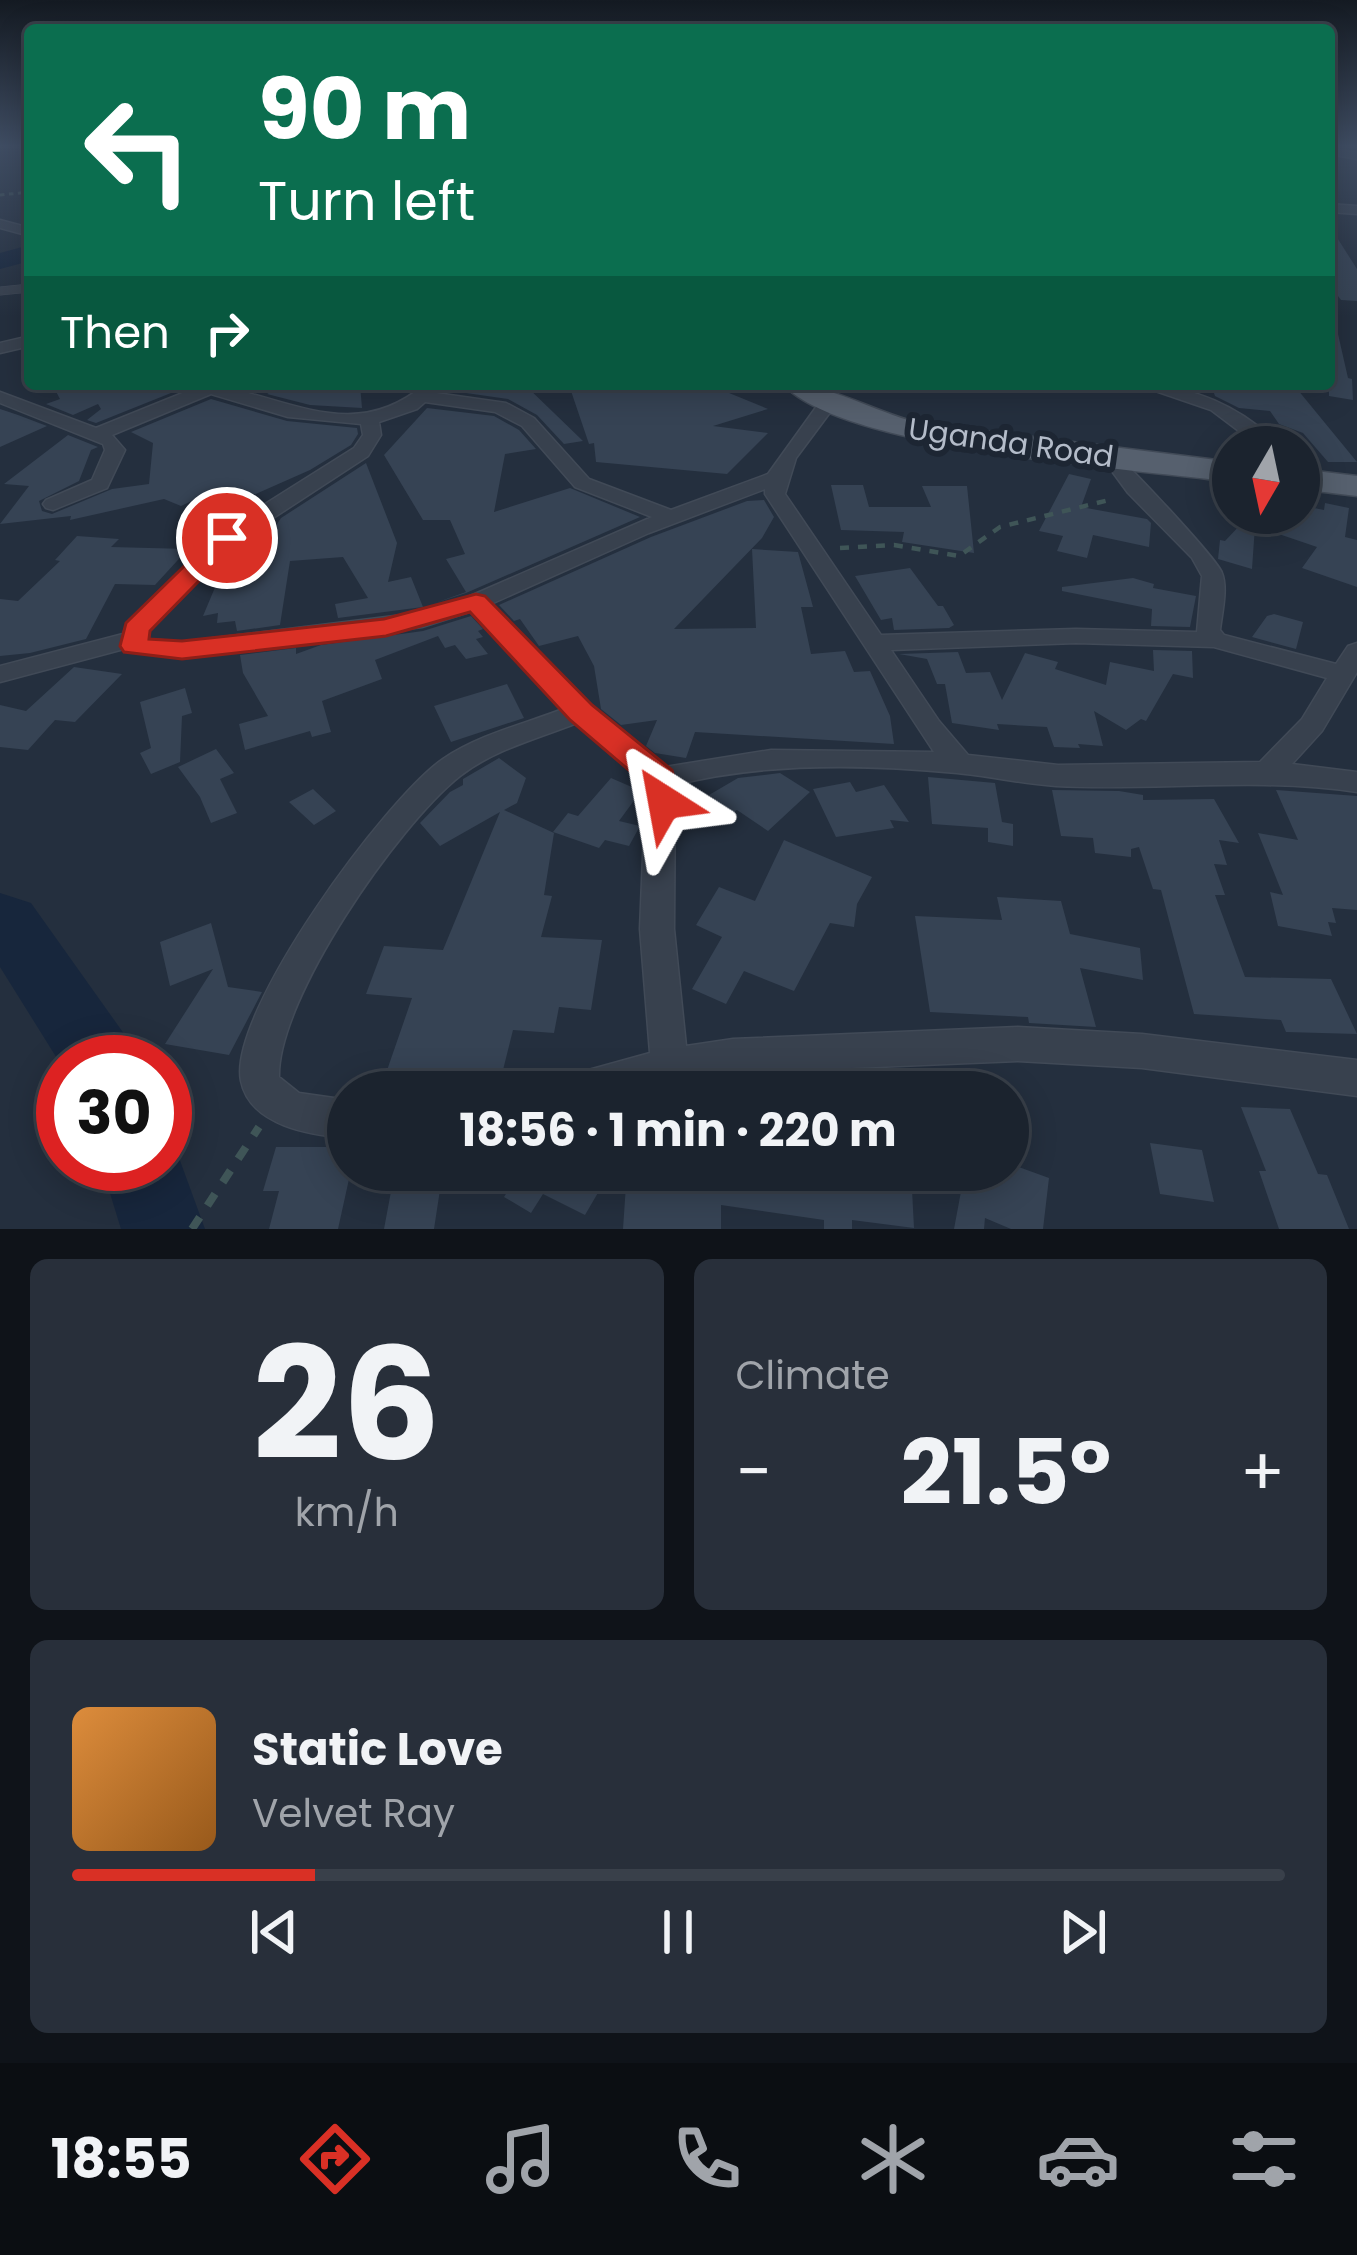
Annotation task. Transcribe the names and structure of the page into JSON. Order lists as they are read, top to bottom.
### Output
{
  "streets": {
    "main road": ["Uganda Road"]
  },
  "north": "bottom",
  "page": {
    "turn": ["90 m", "Turn left"],
    "then": "Then",
    "limit": "30",
    "trip": "18:56 · 1 min · 220 m",
    "tile": [
      ["26", "km/h"],
      "Climate"
    ],
    "heat": ["−", "21.5°", "+"],
    "song": ["Static Love", "Velvet Ray"],
    "tabs": "18:55"
  }
}
